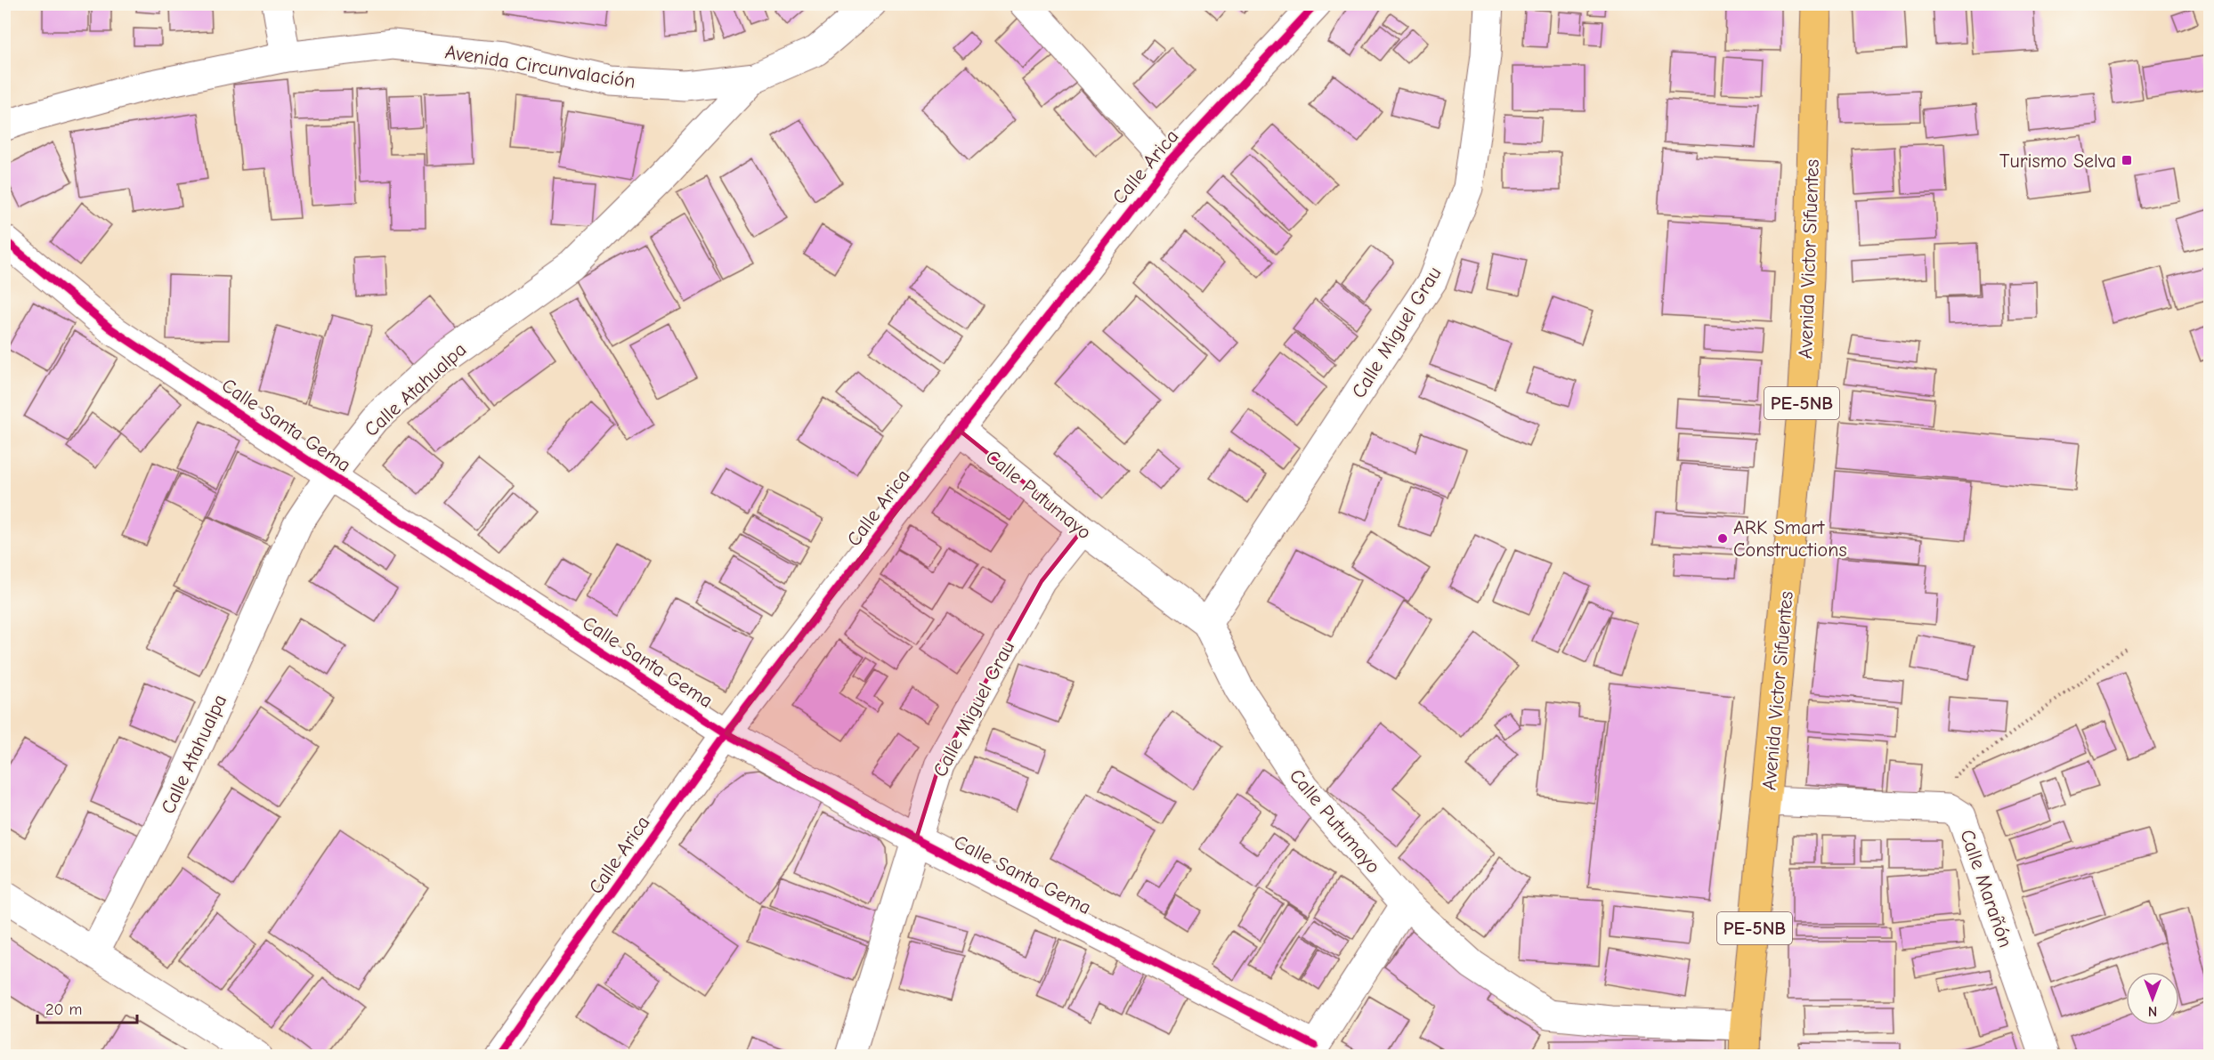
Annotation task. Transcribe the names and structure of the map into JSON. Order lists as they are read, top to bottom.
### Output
{
  "streets": {
    "highway": ["Avenida Victor Sifuentes", "PE-5NB"],
    "street": [
      "Avenida Circunvalación",
      "Calle Arica",
      "Calle Miguel Grau",
      "Calle Atahualpa",
      "Calle Santa Gema",
      "Calle Putumayo",
      "Calle Marañón"
    ]
  },
  "crossings": [
    ["Avenida Circunvalación", "Calle Atahualpa"],
    ["Calle Arica", "Calle Santa Gema"],
    ["Calle Arica", "Calle Putumayo"],
    ["Avenida Victor Sifuentes", "PE-5NB"],
    ["Avenida Victor Sifuentes", "Calle Marañón"],
    ["Calle Miguel Grau", "Calle Santa Gema"],
    ["Calle Miguel Grau", "Calle Putumayo"],
    ["Calle Atahualpa", "Calle Santa Gema"],
    ["PE-5NB", "Calle Putumayo"],
    ["PE-5NB", "Calle Marañón"]
  ],
  "places": {
    "transit": ["Turismo Selva"],
    "other": ["ARK Smart Constructions"]
  },
  "scale_bar": "20 m",
  "north": "bottom"
}
